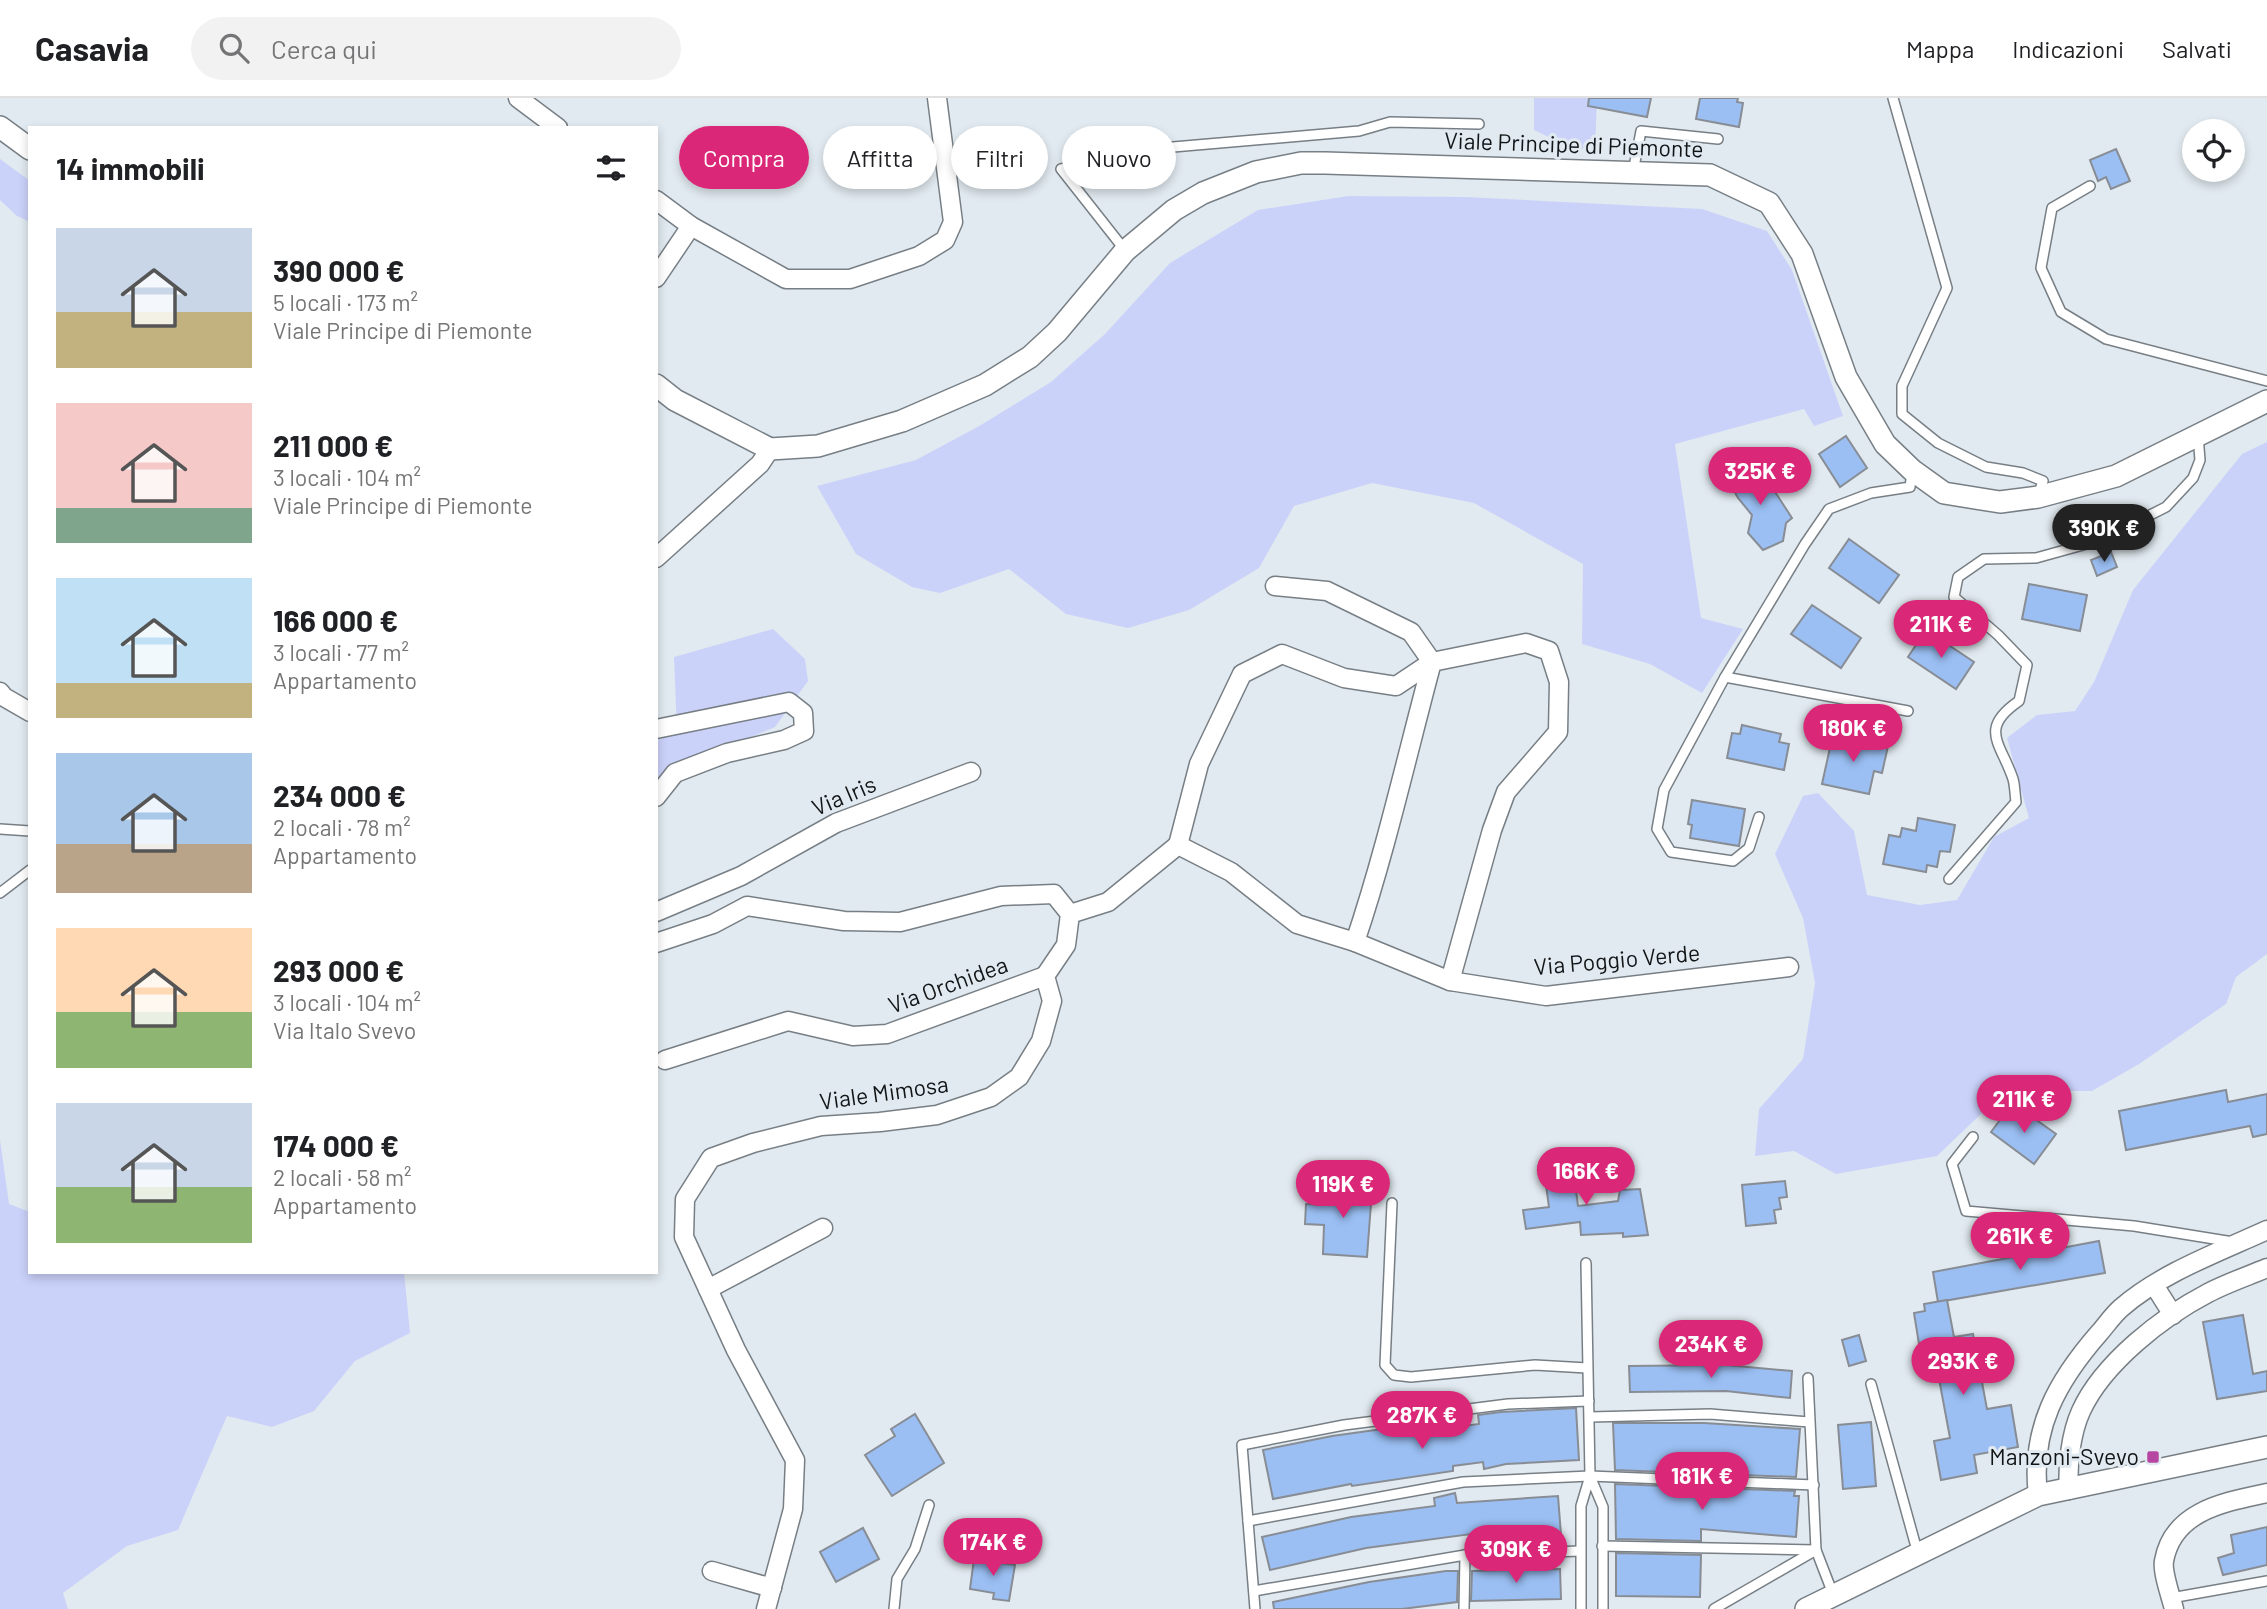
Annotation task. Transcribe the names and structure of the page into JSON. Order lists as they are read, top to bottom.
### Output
{
  "streets": {
    "street": [
      "Viale Principe di Piemonte",
      "Via Iris",
      "Via Poggio Verde",
      "Via Orchidea",
      "Viale Mimosa"
    ]
  },
  "crossings": [
    ["Via Orchidea", "Viale Mimosa"]
  ],
  "places": {
    "transit": ["Manzoni-Svevo"]
  },
  "page": {
    "header": "Casavia",
    "search": "Cerca qui",
    "nav": ["Mappa", "Indicazioni", "Salvati"],
    "chip": [
      "Compra",
      "Affitta",
      "Filtri",
      "Nuovo"
    ],
    "heading": "14 immobili",
    "list": [
      {
        "name": "390 000 €",
        "note": "5 locali · 173 m² · Viale Principe di Piemonte"
      },
      {
        "name": "211 000 €",
        "note": "3 locali · 104 m² · Viale Principe di Piemonte"
      },
      {
        "name": "166 000 €",
        "note": "3 locali · 77 m² · Appartamento"
      },
      {
        "name": "234 000 €",
        "note": "2 locali · 78 m² · Appartamento"
      },
      {
        "name": "293 000 €",
        "note": "3 locali · 104 m² · Via Italo Svevo"
      },
      {
        "name": "174 000 €",
        "note": "2 locali · 58 m² · Appartamento"
      }
    ],
    "price": [
      "325K €",
      "390K €",
      "211K €",
      "180K €",
      "211K €",
      "166K €",
      "119K €",
      "261K €",
      "234K €",
      "293K €",
      "287K €",
      "181K €",
      "174K €",
      "309K €"
    ]
  }
}
